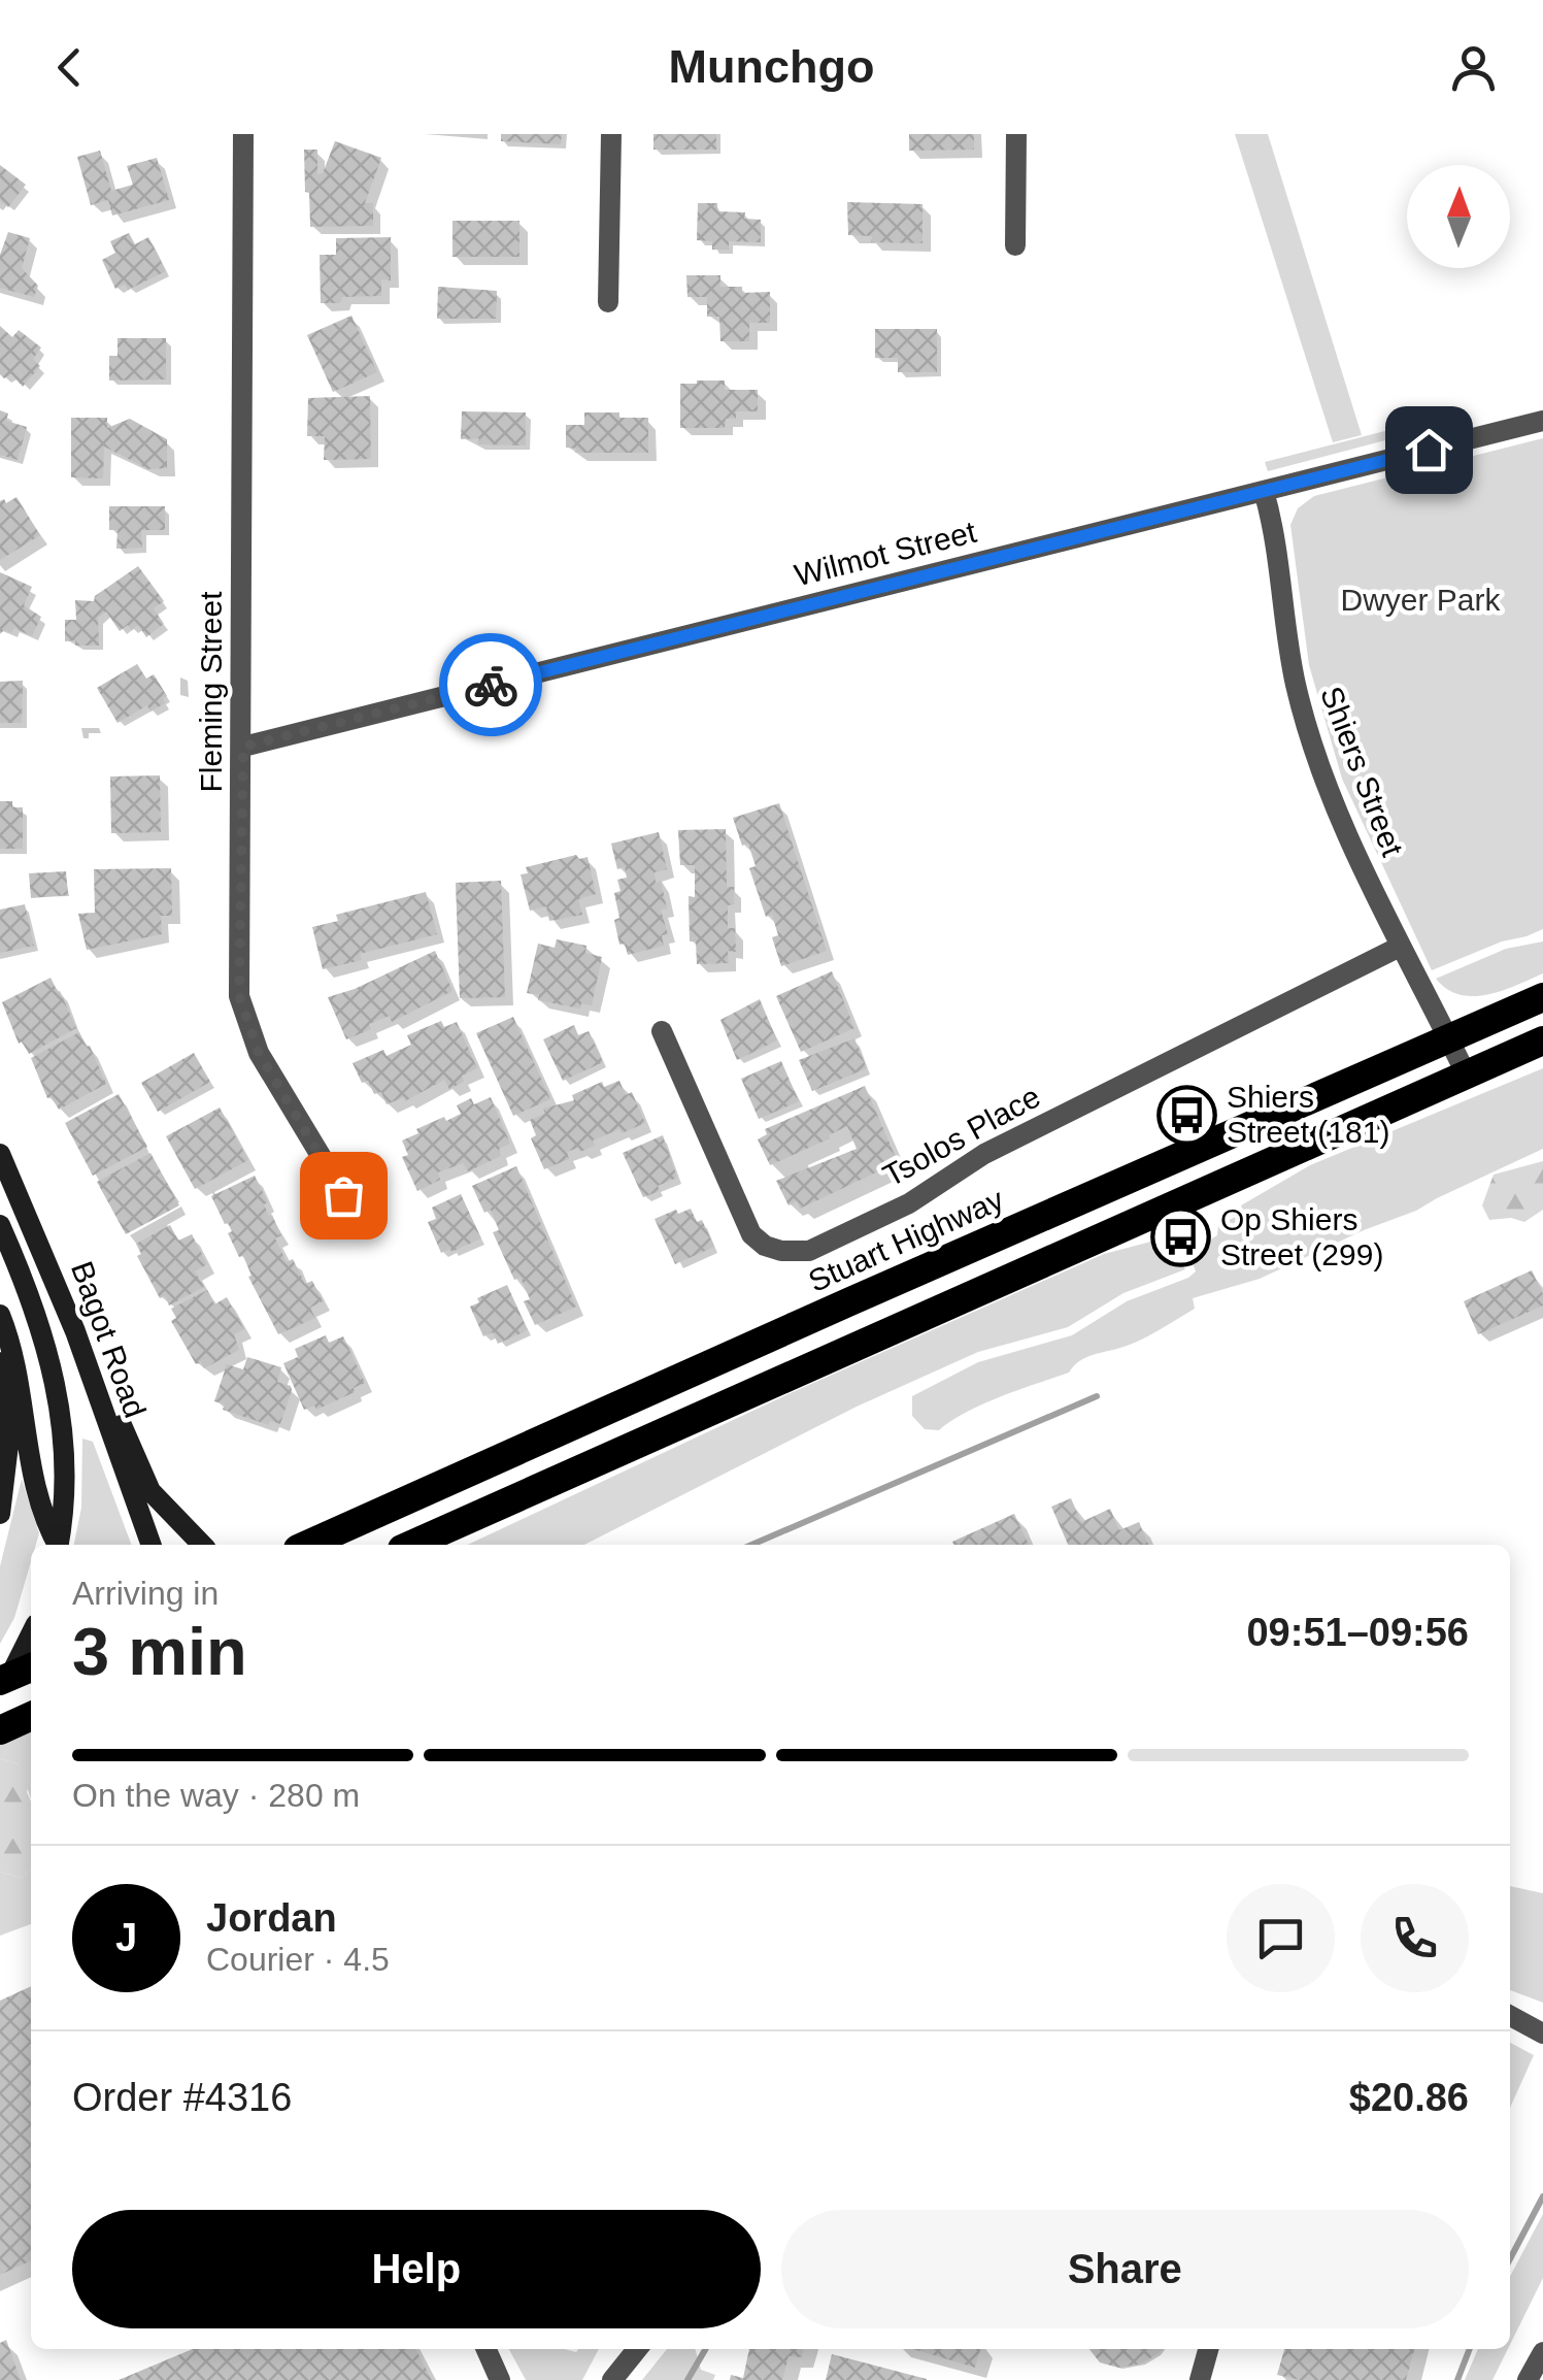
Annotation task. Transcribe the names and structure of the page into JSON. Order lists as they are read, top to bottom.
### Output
{
  "streets": {
    "highway": ["Stuart Highway"],
    "main road": ["Bagot Road"],
    "street": [
      "Wilmot Street",
      "Fleming Street",
      "Shiers Street",
      "Tsolos Place"
    ]
  },
  "crossings": [
    ["Wilmot Street", "Fleming Street"],
    ["Wilmot Street", "Shiers Street"],
    ["Shiers Street", "Tsolos Place"],
    ["Shiers Street", "Stuart Highway"]
  ],
  "parks": ["Dwyer Park"],
  "places": {
    "bus stop": ["Shiers Street (181)", "Op Shiers Street (299)"]
  },
  "north": "top",
  "page": {
    "header": "Munchgo",
    "heading": ["3 min", "Arriving in", "09:51–09:56"],
    "panel": [
      "Jordan",
      "Courier · 4.5",
      "Order #4316",
      "$20.86"
    ],
    "bar": "On the way · 280 m",
    "round": "J",
    "buttons": ["Help", "Share"]
  }
}
